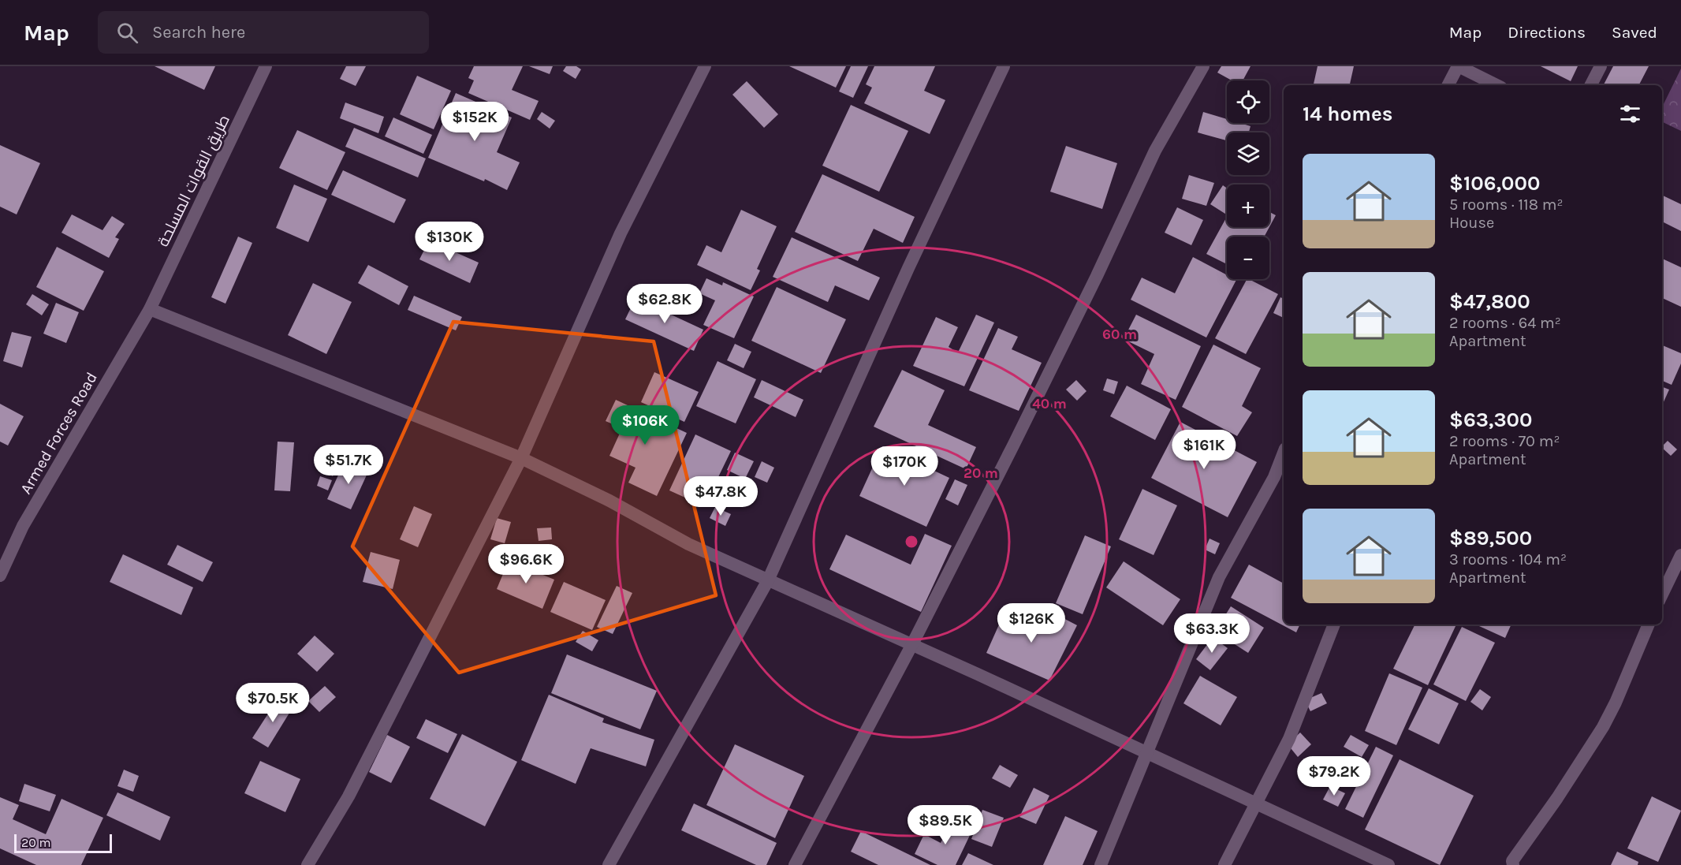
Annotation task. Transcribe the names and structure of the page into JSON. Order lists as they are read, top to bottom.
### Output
{
  "streets": {
    "street": ["طريق القوات المسلحة", "Armed Forces Road"]
  },
  "crossings": [
    ["طريق القوات المسلحة", "Armed Forces Road"]
  ],
  "scale_bar": "20 m",
  "page": {
    "header": "Map",
    "search": "Search here",
    "nav": ["Map", "Directions", "Saved"],
    "map_buttons": ["+", "−"],
    "heading": "14 homes",
    "price": [
      "$152K",
      "$130K",
      "$62.8K",
      "$106K",
      "$161K",
      "$51.7K",
      "$170K",
      "$47.8K",
      "$96.6K",
      "$126K",
      "$63.3K",
      "$70.5K",
      "$79.2K",
      "$89.5K"
    ],
    "list": [
      {
        "name": "$106,000",
        "note": "5 rooms · 118 m² · House"
      },
      {
        "name": "$47,800",
        "note": "2 rooms · 64 m² · Apartment"
      },
      {
        "name": "$63,300",
        "note": "2 rooms · 70 m² · Apartment"
      },
      {
        "name": "$89,500",
        "note": "3 rooms · 104 m² · Apartment"
      }
    ],
    "scale": "20 m"
  },
  "rings": ["60 m", "40 m", "20 m"]
}
